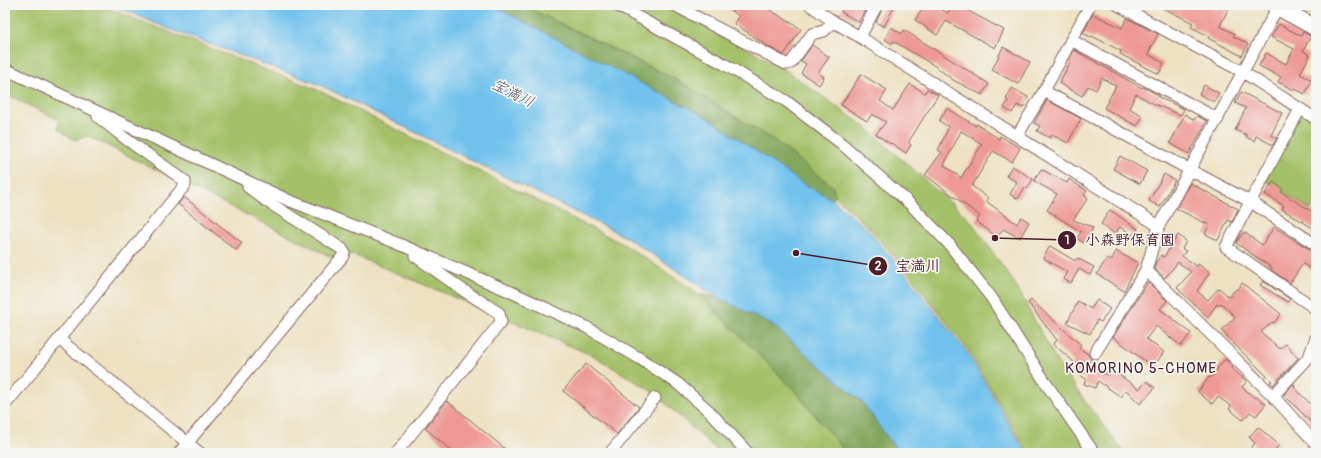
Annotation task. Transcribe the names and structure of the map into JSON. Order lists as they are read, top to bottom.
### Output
{
  "districts": ["KOMORINO 5-CHOME"],
  "water": ["宝満川"],
  "places": ["小森野保育園", "宝満川"]
}
